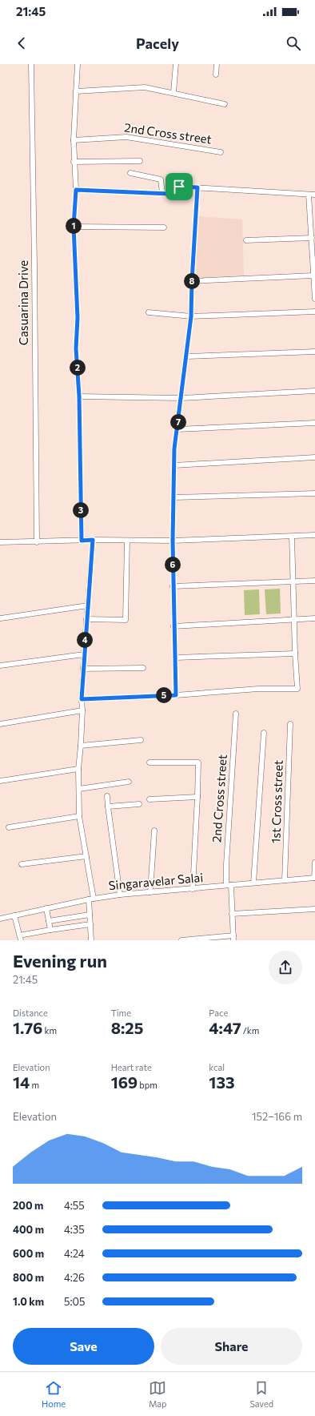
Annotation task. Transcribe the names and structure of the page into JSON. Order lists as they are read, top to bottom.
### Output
{
  "streets": {
    "street": [
      "2nd Cross street",
      "Casuarina Drive",
      "1st Cross street",
      "Singaravelar Salai"
    ]
  },
  "crossings": [
    ["2nd Cross street", "Singaravelar Salai"],
    ["1st Cross street", "Singaravelar Salai"]
  ],
  "page": {
    "status": "21:45",
    "header": "Pacely",
    "pins": [
      "1",
      "8",
      "2",
      "7",
      "3",
      "6",
      "4",
      "5"
    ],
    "heading": ["Evening run", "21:45"],
    "stats": [
      ["Distance", "1.76 km"],
      ["Time", "8:25"],
      ["Pace", "4:47 /km"],
      ["Elevation", "14 m"],
      ["Heart rate", "169 bpm"],
      ["kcal", "133"]
    ],
    "chart": ["Elevation", "152–166 m"],
    "list": [
      {
        "name": "200 m",
        "note": "4:55"
      },
      {
        "name": "400 m",
        "note": "4:35"
      },
      {
        "name": "600 m",
        "note": "4:24"
      },
      {
        "name": "800 m",
        "note": "4:26"
      },
      {
        "name": "1.0 km",
        "note": "5:05"
      }
    ],
    "buttons": ["Save", "Share"],
    "tabs": ["Home", "Map", "Saved"]
  }
}
